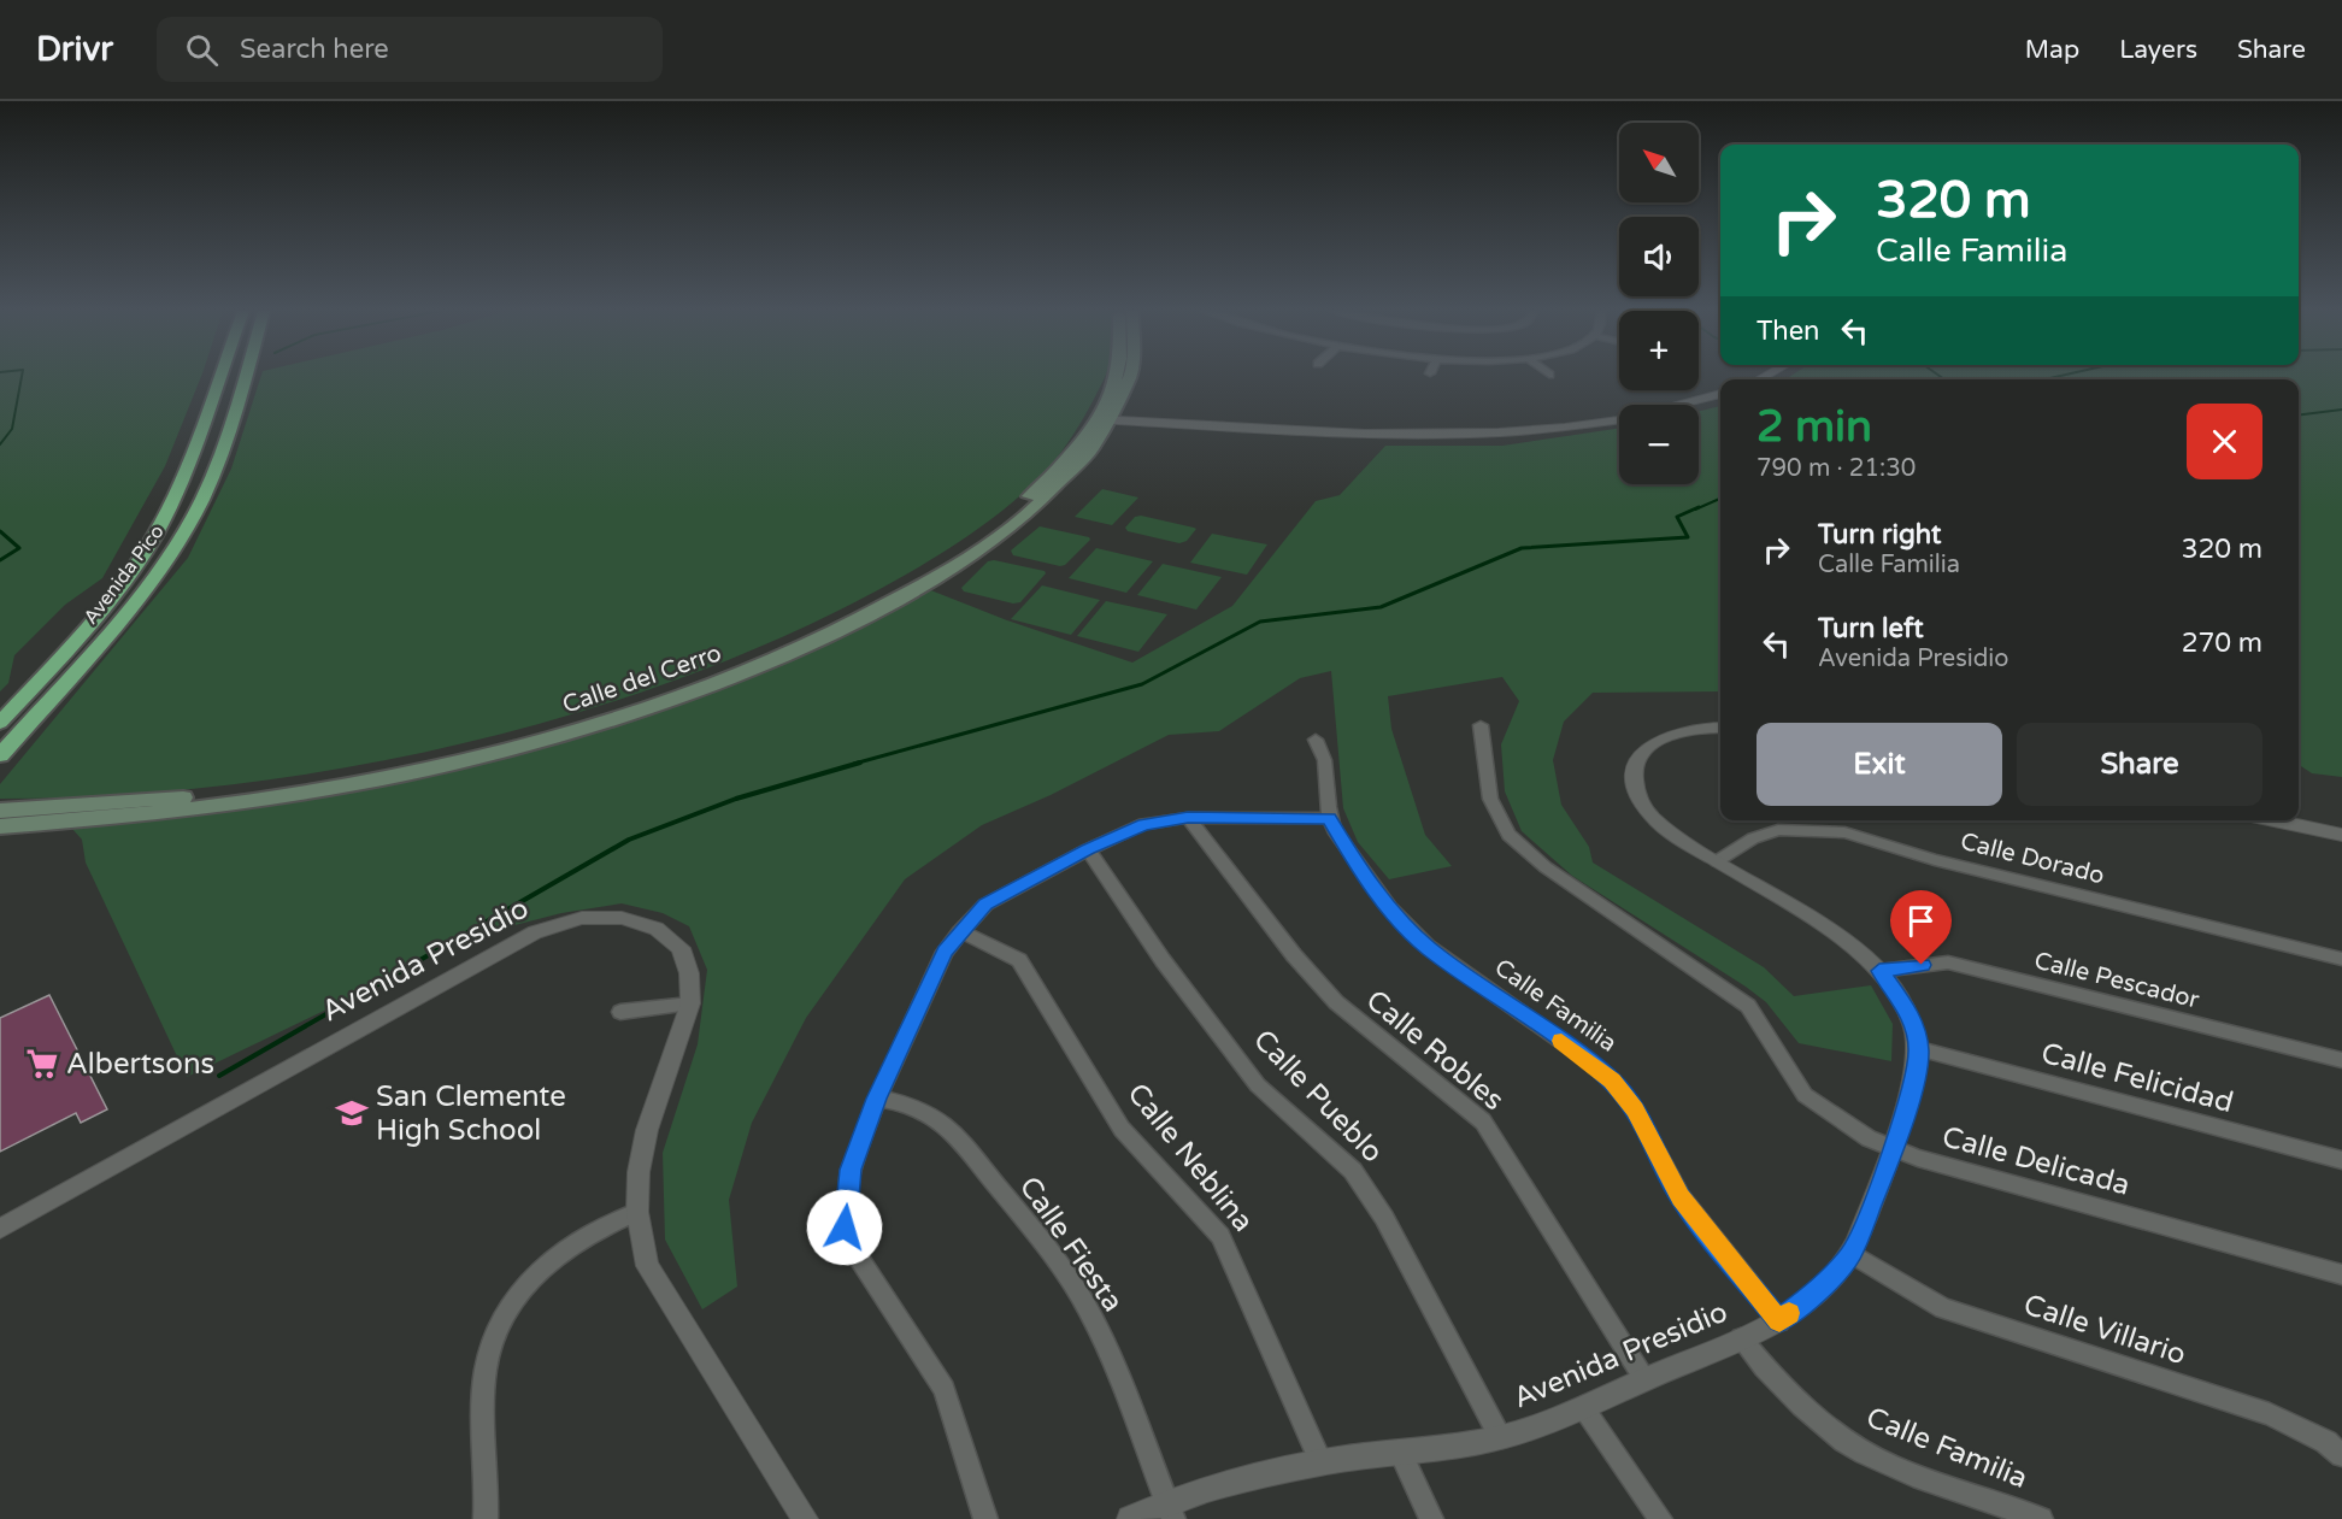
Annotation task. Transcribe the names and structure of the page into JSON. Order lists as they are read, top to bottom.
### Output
{
  "streets": {
    "highway": ["Avenida Pico"],
    "main road": ["Calle del Cerro"],
    "street": [
      "Calle Dorado",
      "Avenida Presidio",
      "Calle Pescador",
      "Calle Familia",
      "Calle Robles",
      "Calle Felicidad",
      "Calle Pueblo",
      "Calle Neblina",
      "Calle Delicada",
      "Calle Fiesta",
      "Calle Villario"
    ]
  },
  "crossings": [
    ["Calle Dorado", "Avenida Presidio"],
    ["Avenida Presidio", "Calle Pescador"],
    ["Avenida Presidio", "Calle Familia"],
    ["Avenida Presidio", "Calle Robles"],
    ["Avenida Presidio", "Calle Felicidad"],
    ["Avenida Presidio", "Calle Pueblo"],
    ["Avenida Presidio", "Calle Neblina"],
    ["Avenida Presidio", "Calle Delicada"],
    ["Avenida Presidio", "Calle Fiesta"],
    ["Avenida Presidio", "Calle Villario"]
  ],
  "places": {
    "supermarket": ["Albertsons"],
    "school or university": ["San Clemente High School"]
  },
  "north": "top left",
  "page": {
    "header": "Drivr",
    "search": "Search here",
    "nav": ["Map", "Layers", "Share"],
    "map_buttons": ["+", "−"],
    "turn": ["320 m", "Calle Familia"],
    "then": "Then",
    "heading": ["2 min", "790 m · 21:30"],
    "list": [
      {
        "name": "Turn right",
        "note": "Calle Familia",
        "value": "320 m"
      },
      {
        "name": "Turn left",
        "note": "Avenida Presidio",
        "value": "270 m"
      }
    ],
    "buttons": ["Exit", "Share"]
  }
}
